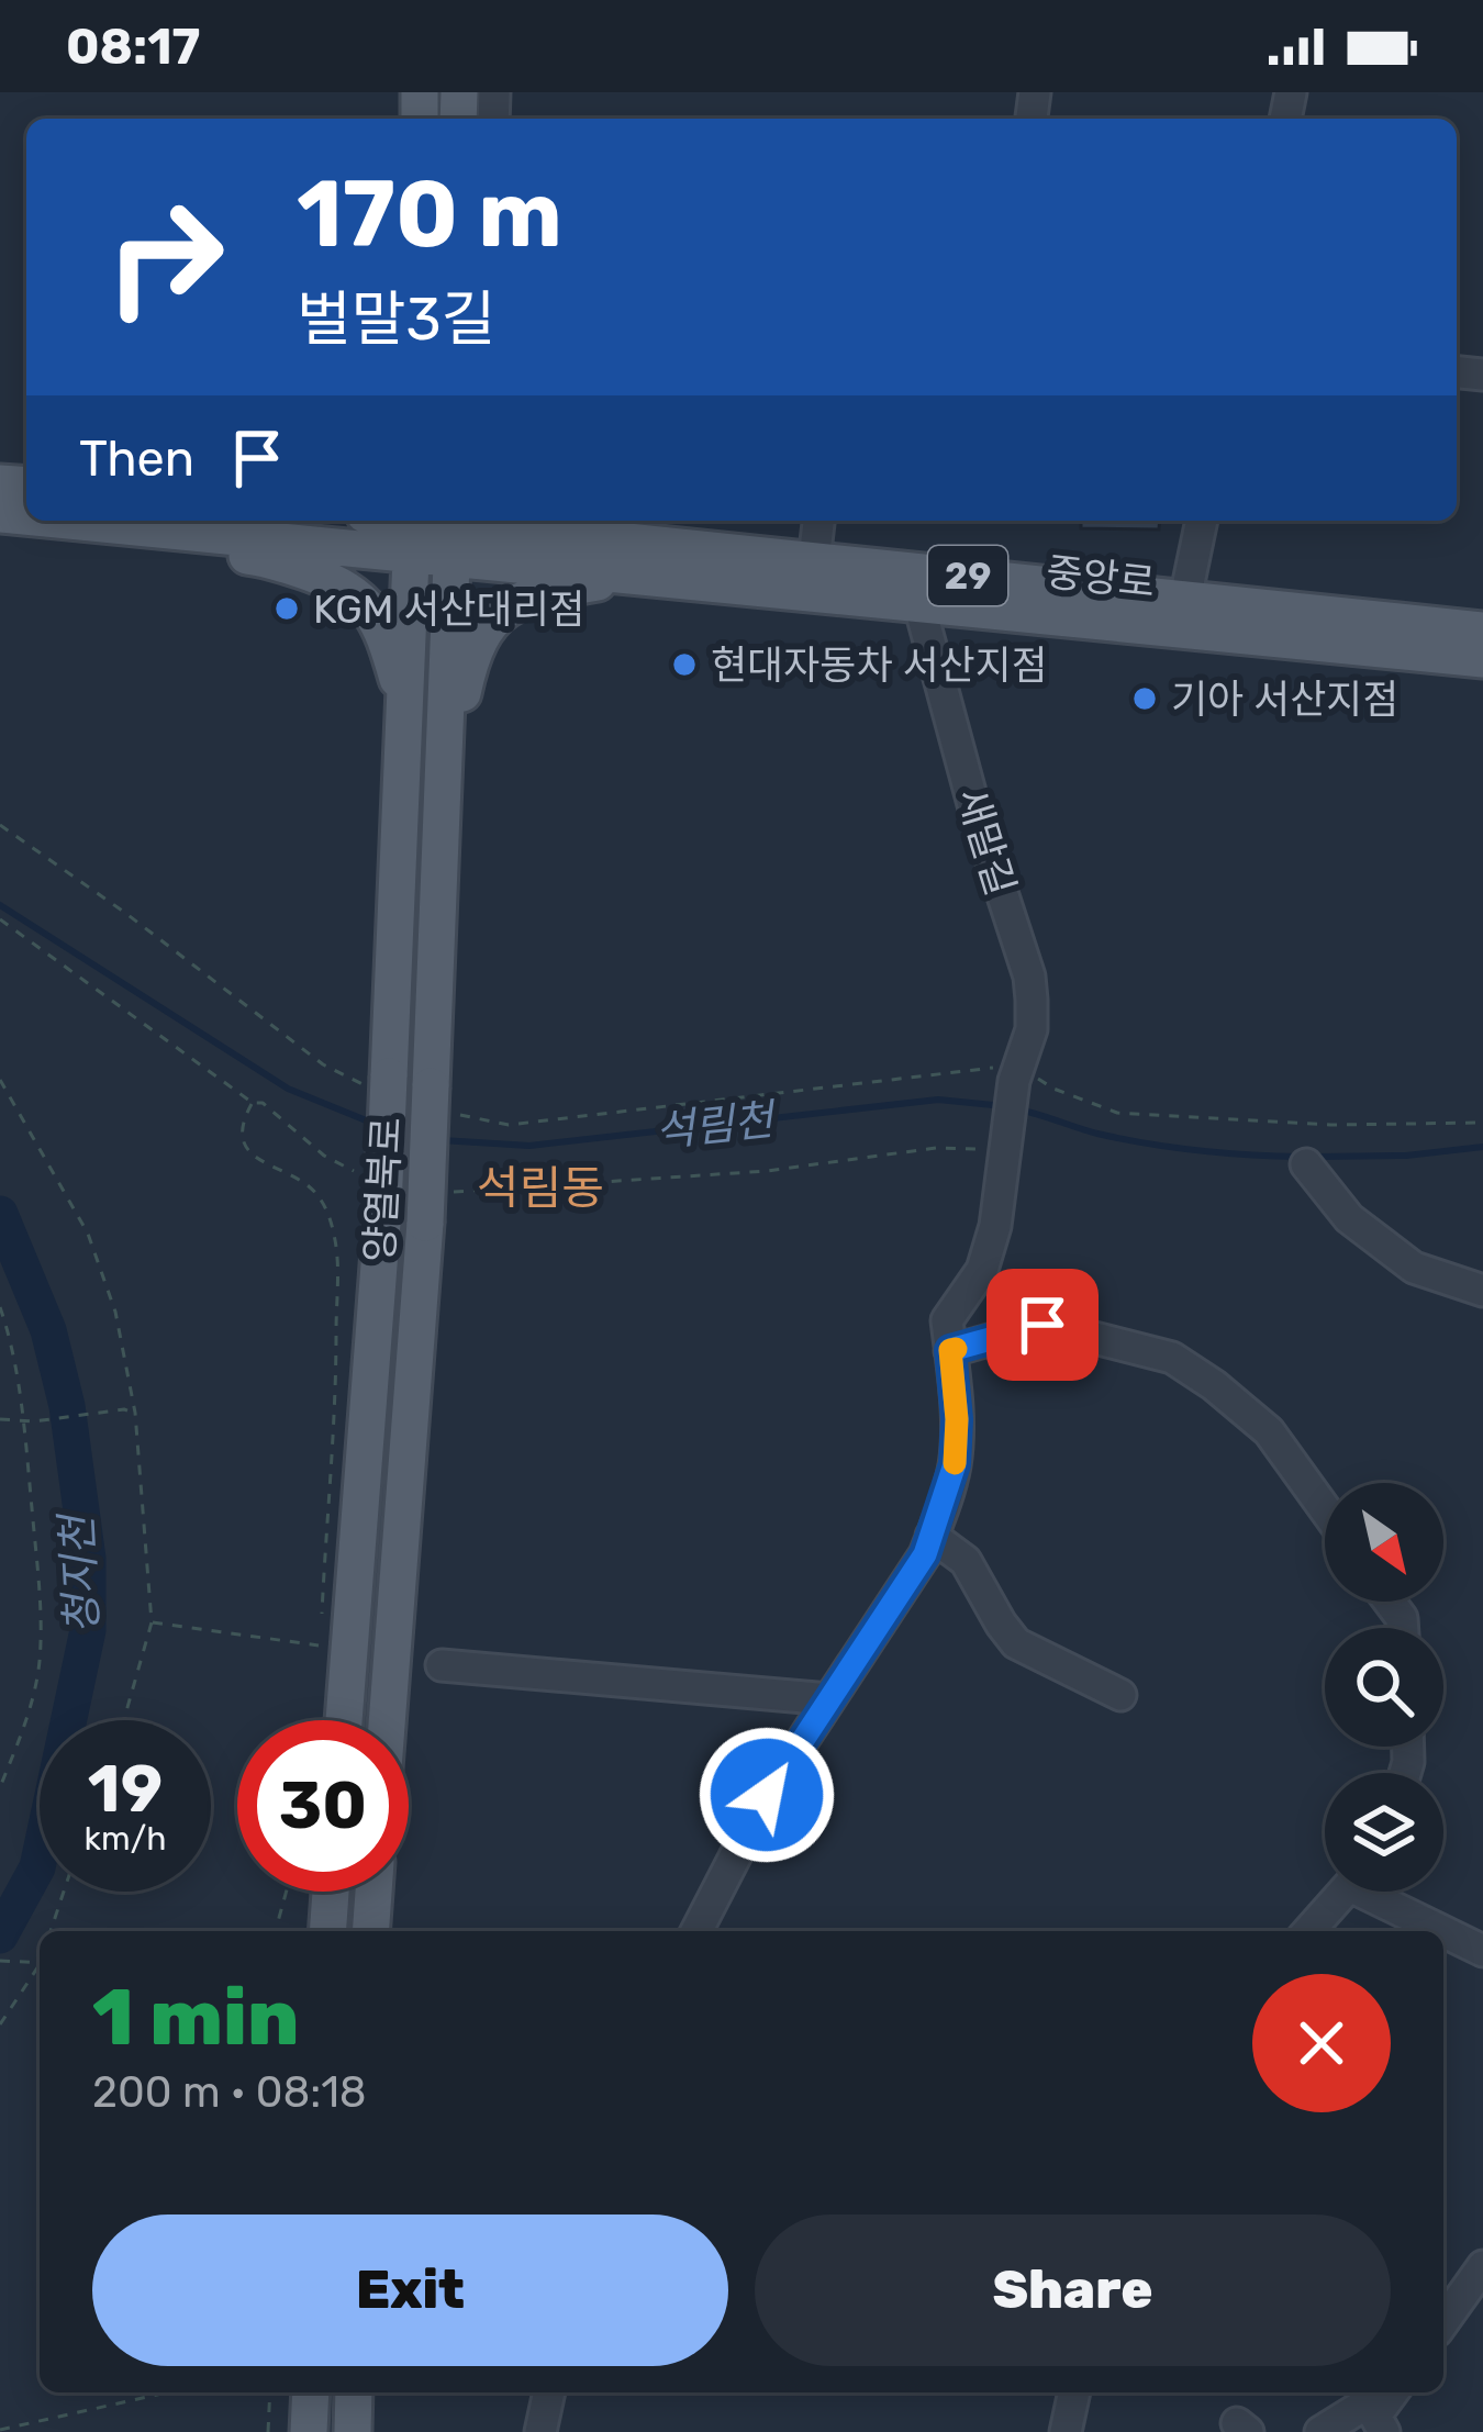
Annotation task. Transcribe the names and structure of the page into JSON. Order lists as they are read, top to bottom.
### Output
{
  "streets": {
    "main road": ["29", "중앙로", "양열북로"],
    "street": ["새말길"]
  },
  "crossings": [
    ["중앙로", "새말길"],
    ["중앙로", "양열북로"]
  ],
  "districts": ["석림동"],
  "water": ["석림천", "청지천"],
  "places": ["KGM 서산대리점", "현대자동차 서산지점", "기아 서산지점"],
  "north": "bottom right",
  "page": {
    "status": "08:17",
    "turn": ["170 m", "벌말3길"],
    "then": "Then",
    "speed": "19 km/h",
    "limit": "30",
    "heading": ["1 min", "200 m · 08:18"],
    "buttons": ["Exit", "Share"]
  }
}
